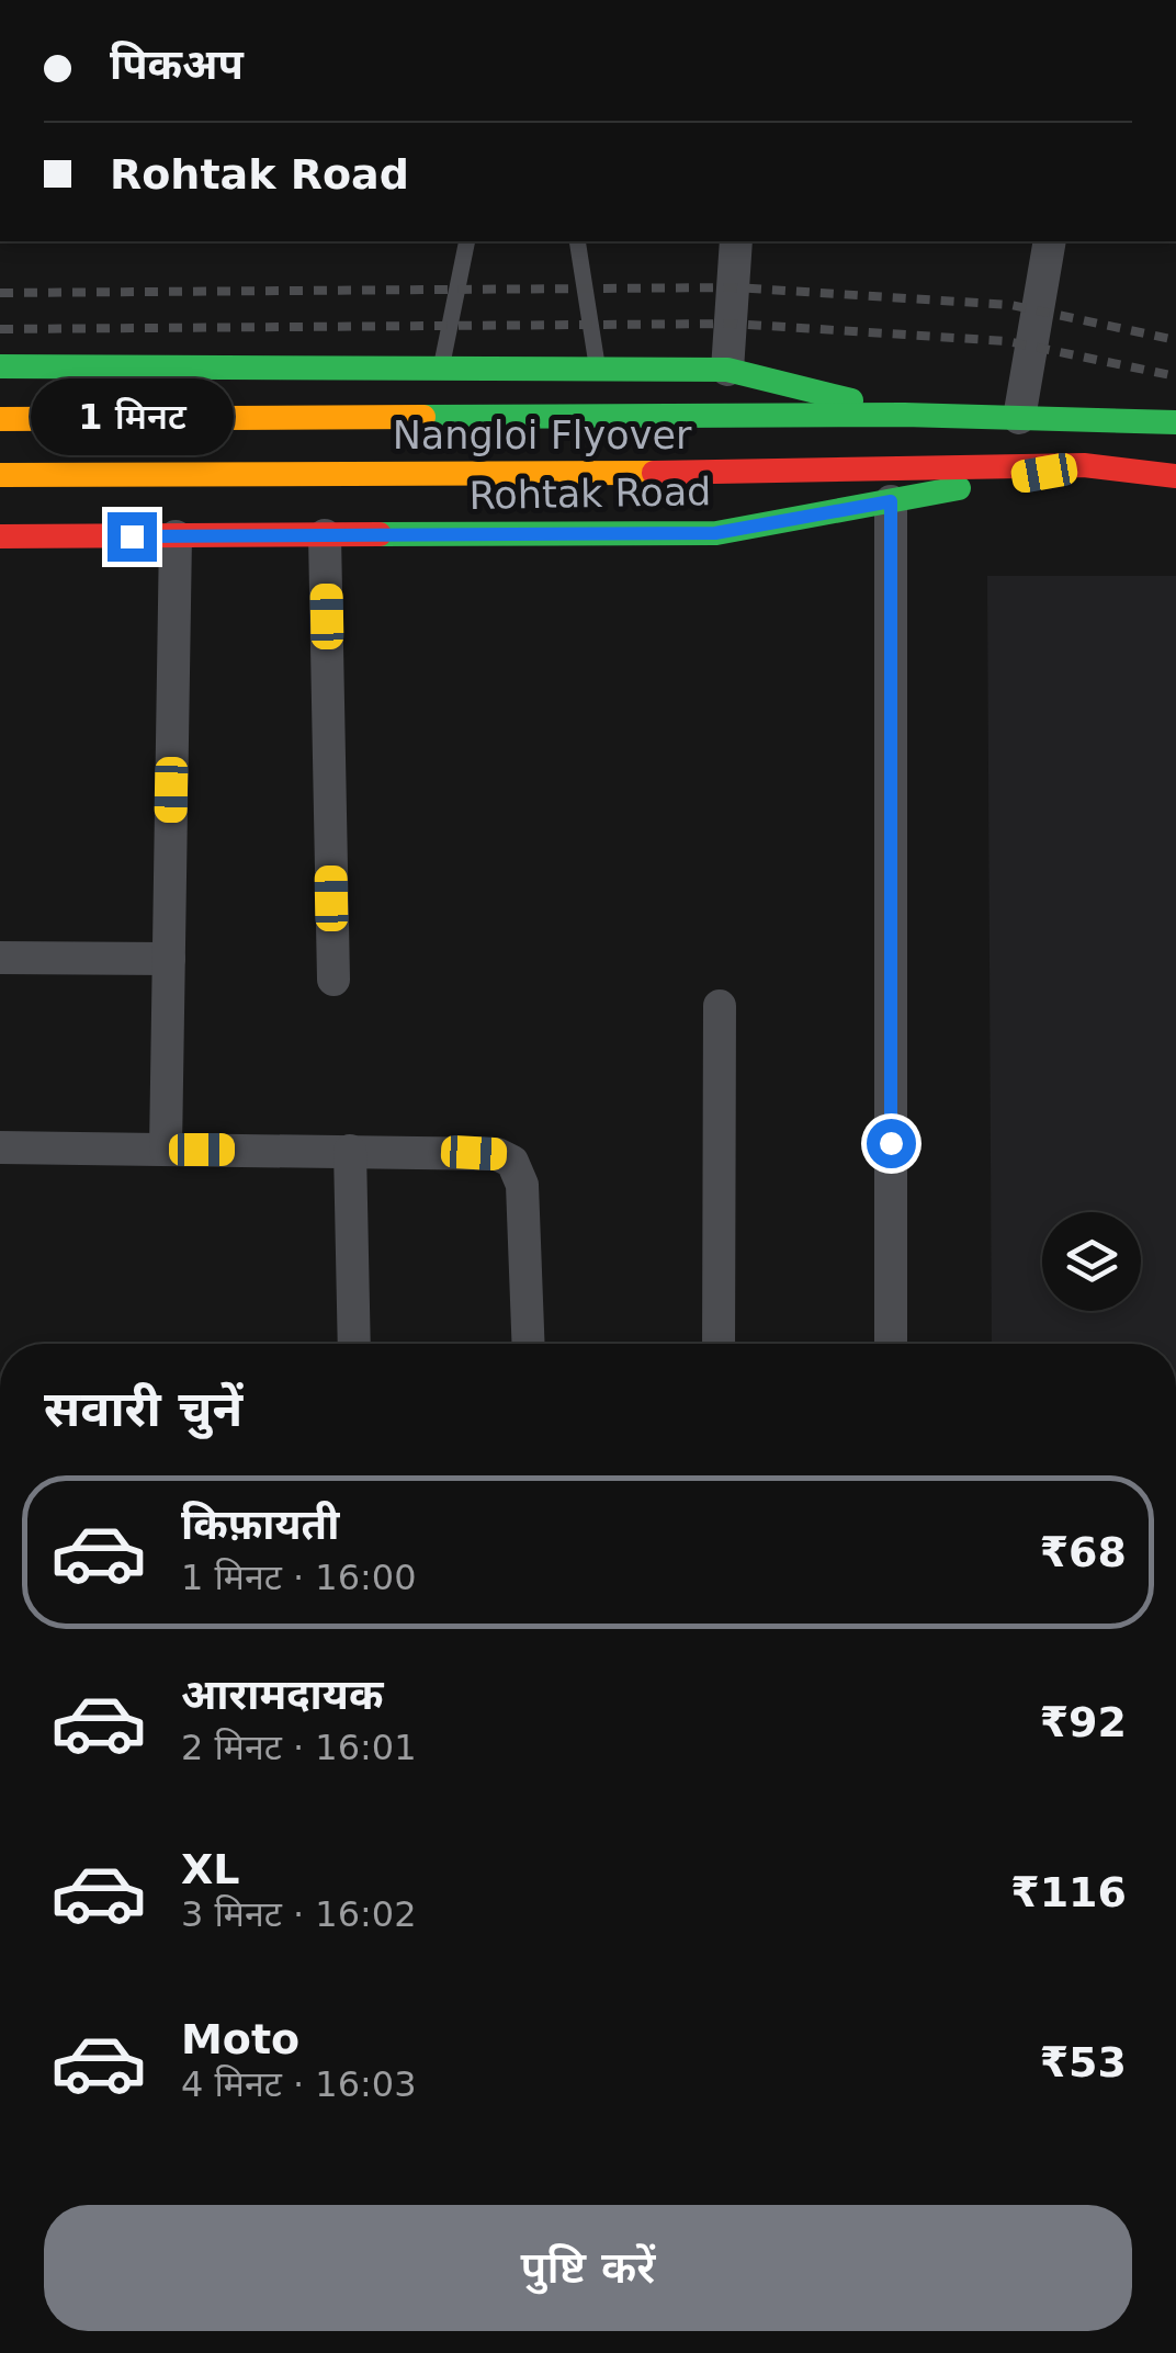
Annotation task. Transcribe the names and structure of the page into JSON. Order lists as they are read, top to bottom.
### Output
{
  "streets": {
    "main road": ["Nangloi Flyover", "Rohtak Road"]
  },
  "crossings": [
    ["Nangloi Flyover", "Rohtak Road"]
  ],
  "page": {
    "banner": ["पिकअप", "Rohtak Road"],
    "bubble": "1 मिनट",
    "heading": "सवारी चुनें",
    "list": [
      {
        "name": "किफ़ायती",
        "note": "1 मिनट · 16:00",
        "value": "₹68"
      },
      {
        "name": "आरामदायक",
        "note": "2 मिनट · 16:01",
        "value": "₹92"
      },
      {
        "name": "XL",
        "note": "3 मिनट · 16:02",
        "value": "₹116"
      },
      {
        "name": "Moto",
        "note": "4 मिनट · 16:03",
        "value": "₹53"
      }
    ],
    "buttons": "पुष्टि करें"
  }
}
